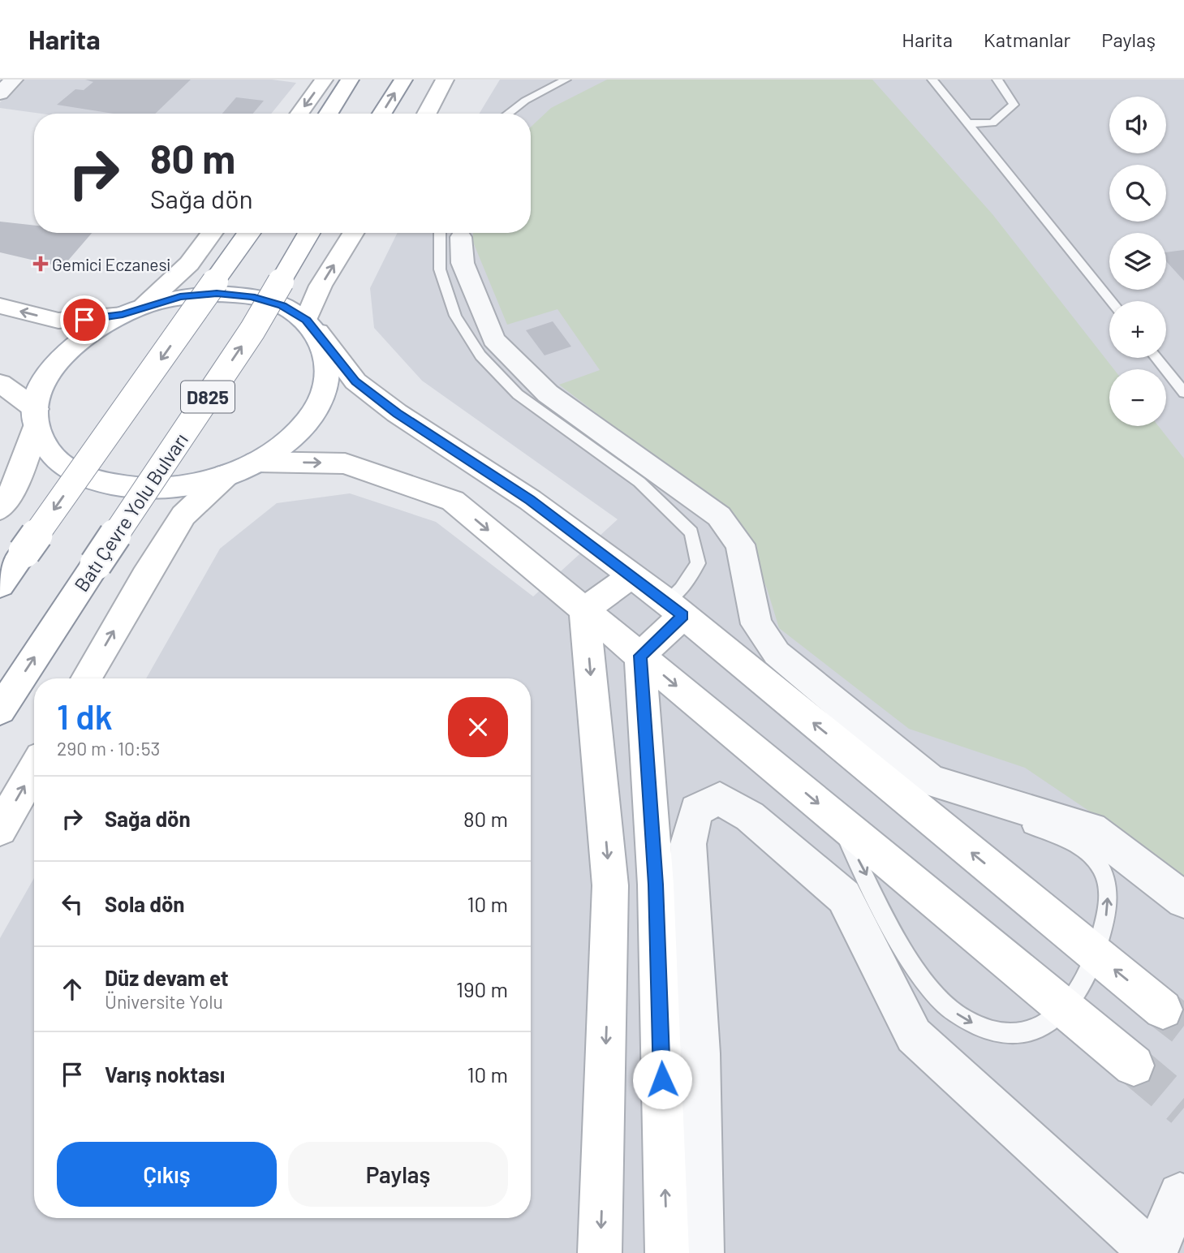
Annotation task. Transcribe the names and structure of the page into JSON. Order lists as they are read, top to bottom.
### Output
{
  "streets": {
    "main road": ["D825", "Batı Çevre Yolu Bulvarı"]
  },
  "places": {
    "health": ["Gemici Eczanesi"]
  },
  "page": {
    "header": "Harita",
    "nav": ["Harita", "Katmanlar", "Paylaş"],
    "map_buttons": ["+", "−"],
    "turn": ["80 m", "Sağa dön"],
    "heading": ["1 dk", "290 m · 10:53"],
    "list": [
      {
        "name": "Sağa dön",
        "value": "80 m"
      },
      {
        "name": "Sola dön",
        "value": "10 m"
      },
      {
        "name": "Düz devam et",
        "note": "Üniversite Yolu",
        "value": "190 m"
      },
      {
        "name": "Varış noktası",
        "value": "10 m"
      }
    ],
    "buttons": ["Çıkış", "Paylaş"]
  }
}
